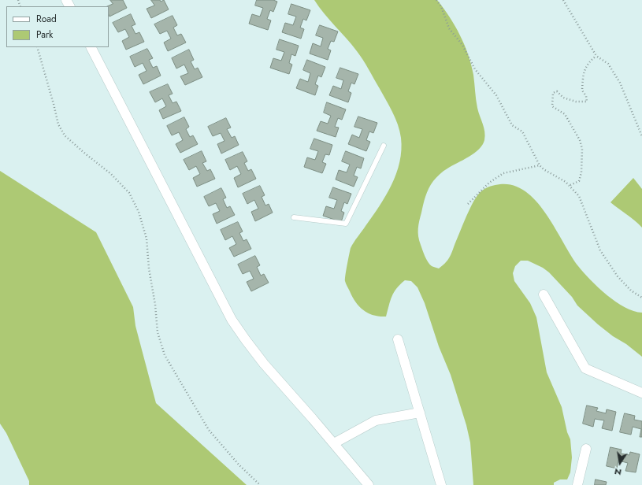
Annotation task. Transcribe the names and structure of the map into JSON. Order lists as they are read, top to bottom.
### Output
{
  "legend": ["Road", "Park"],
  "north": "bottom"
}
